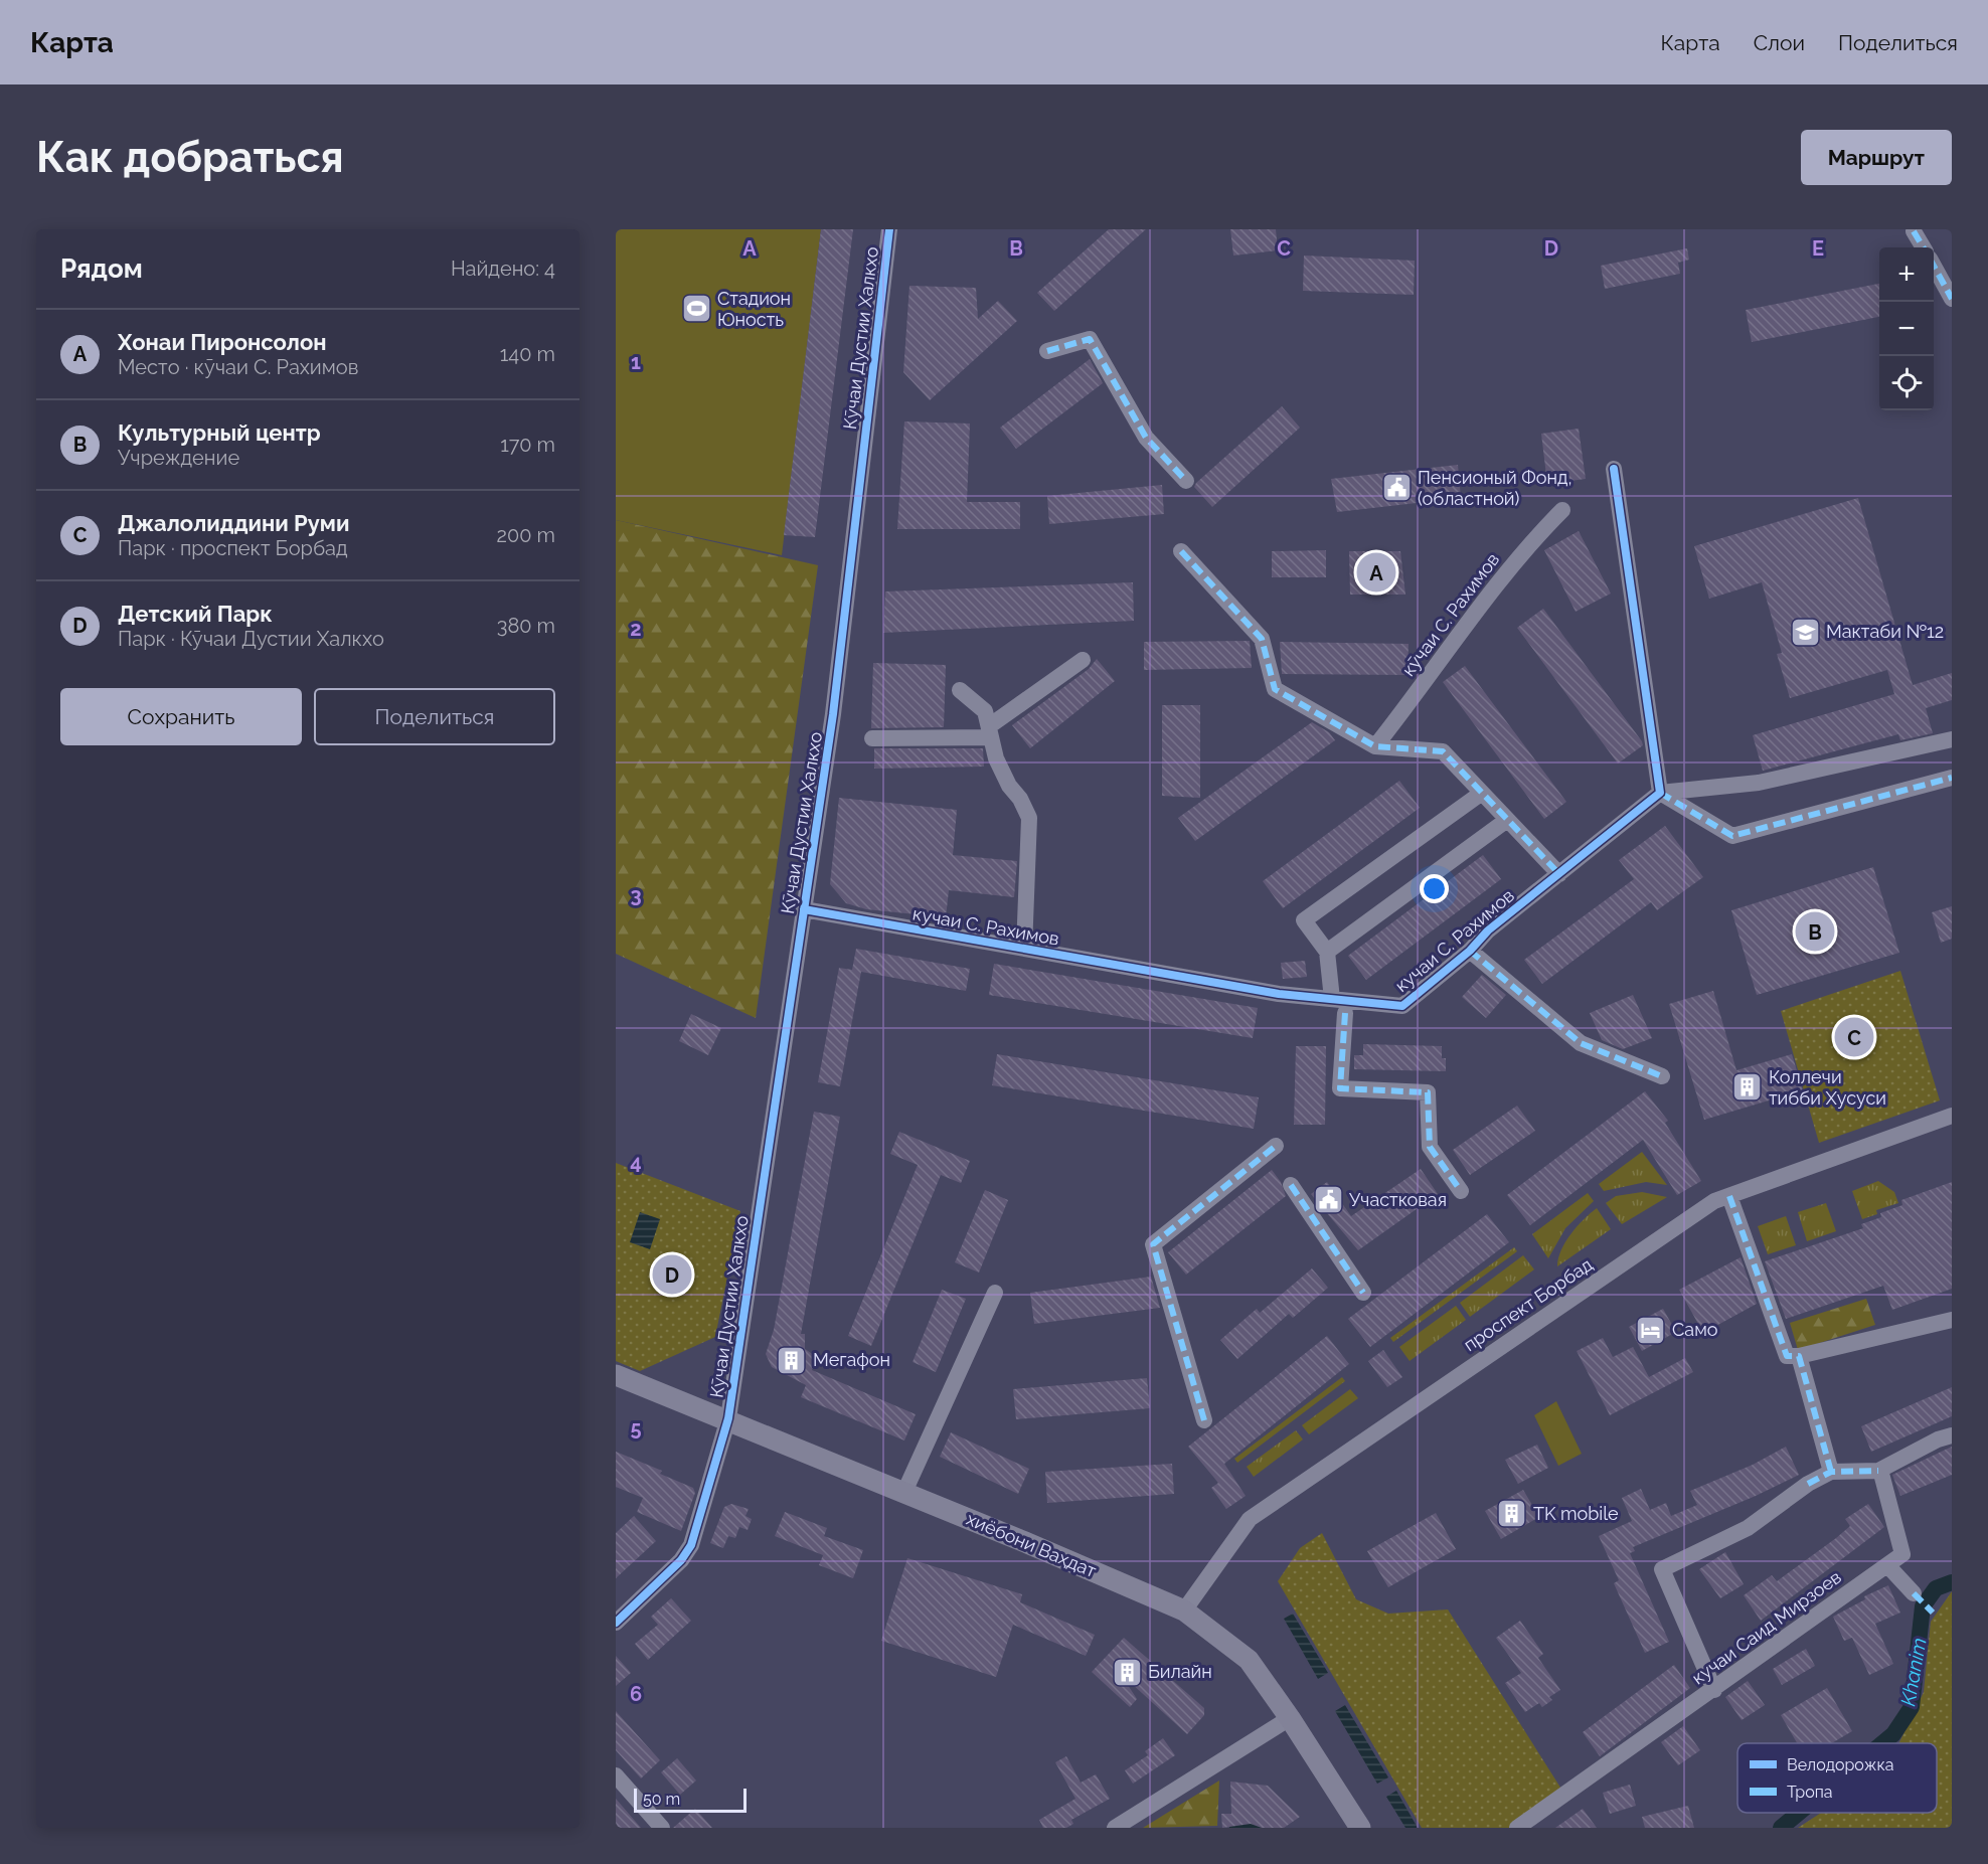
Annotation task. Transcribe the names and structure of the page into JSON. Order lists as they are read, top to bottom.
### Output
{
  "streets": {
    "main road": ["хиёбони Ваҳдат"],
    "street": [
      "Кӯчаи Дустии Халкхо",
      "кӯчаи С. Рахимов",
      "кучаи С. Рахимов",
      "проспект Борбад",
      "кучаи Саид Мирзоев"
    ]
  },
  "crossings": [
    ["Кӯчаи Дустии Халкхо", "кучаи С. Рахимов"],
    ["Кӯчаи Дустии Халкхо", "хиёбони Ваҳдат"],
    ["проспект Борбад", "хиёбони Ваҳдат"]
  ],
  "water": ["Khanim"],
  "places": {
    "sports": ["Стадион Юность"],
    "public building": ["Пенсионый Фонд, (областной)", "Участковая"],
    "school or university": ["Мактаби №12"],
    "building": [
      "Коллечи тибби Хусуси",
      "Мегафон",
      "TK mobile",
      "Билайн"
    ],
    "hotel": ["Само"]
  },
  "legend": ["Велодорожка", "Тропа"],
  "scale_bar": "50 m",
  "page": {
    "header": "Карта",
    "nav": ["Карта", "Слои", "Поделиться"],
    "buttons": [
      "Маршрут",
      ["Сохранить", "Поделиться"]
    ],
    "title": "Как добраться",
    "heading": ["Рядом", "Найдено: 4"],
    "map_buttons": ["+", "−"],
    "list": [
      {
        "mark": "A",
        "name": "Хонаи Пиронсолон",
        "note": "Место · кӯчаи С. Рахимов",
        "value": "140 m"
      },
      {
        "mark": "B",
        "name": "Культурный центр",
        "note": "Учреждение",
        "value": "170 m"
      },
      {
        "mark": "C",
        "name": "Джалолиддини Руми",
        "note": "Парк · проспект Борбад",
        "value": "200 m"
      },
      {
        "mark": "D",
        "name": "Детский Парк",
        "note": "Парк · Кӯчаи Дустии Халкхо",
        "value": "380 m"
      }
    ],
    "pins": [
      "A",
      "B",
      "C",
      "D"
    ],
    "scale": "50 m"
  },
  "grid": {
    "columns": [
      "A",
      "B",
      "C",
      "D",
      "E"
    ],
    "rows": [
      "1",
      "2",
      "3",
      "4",
      "5",
      "6"
    ]
  }
}
